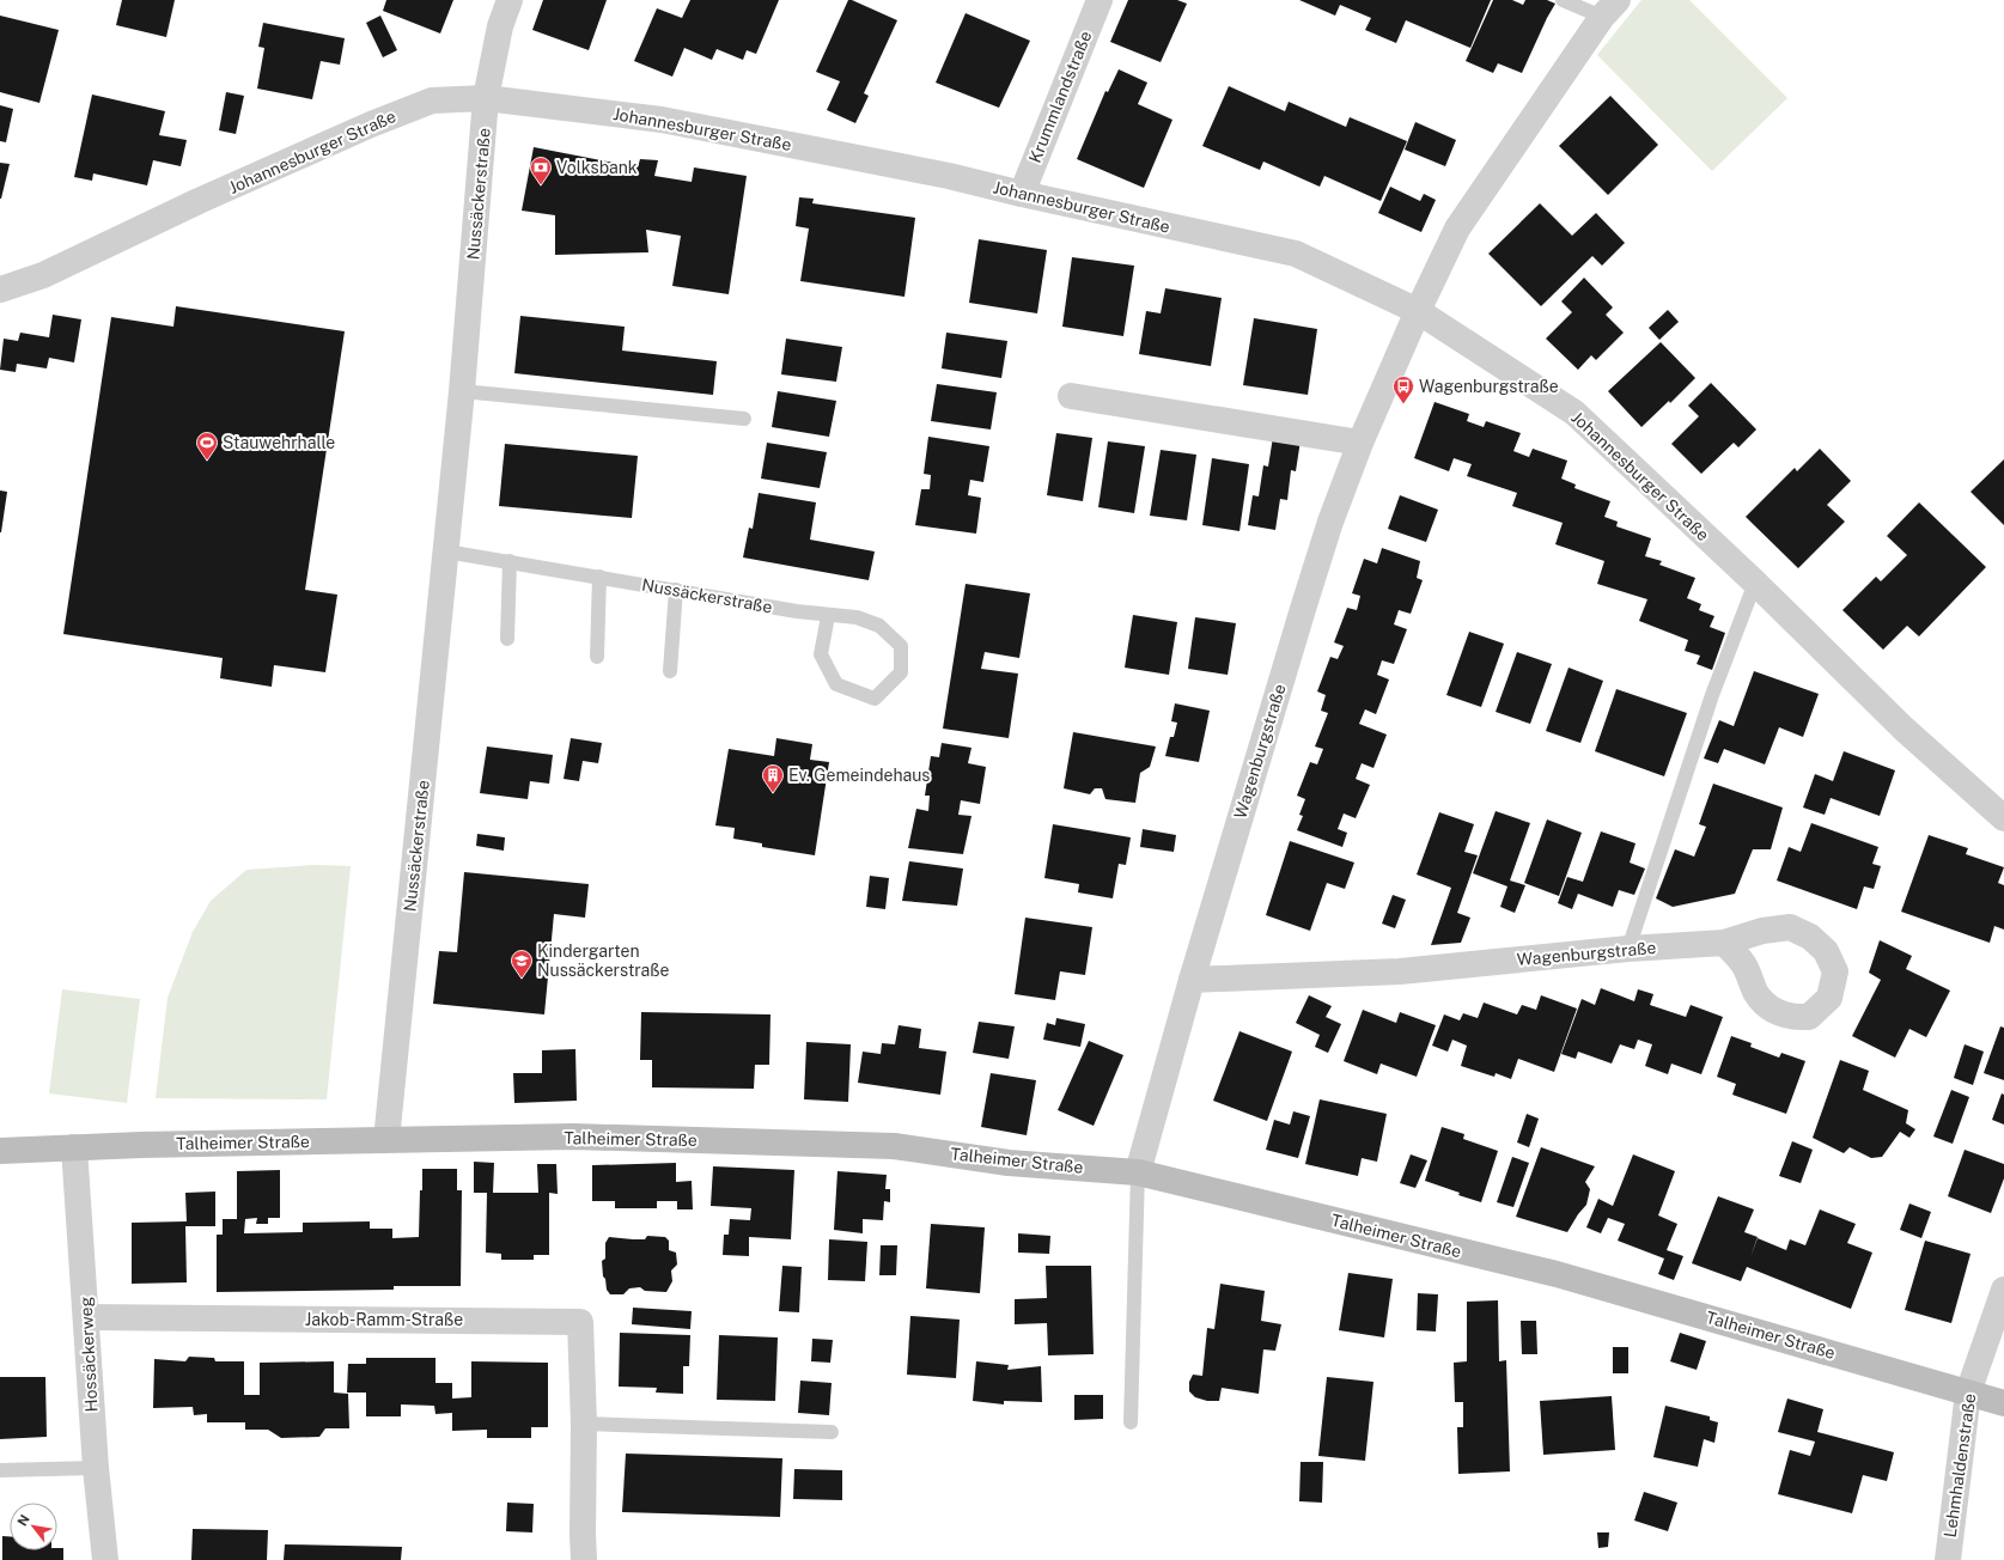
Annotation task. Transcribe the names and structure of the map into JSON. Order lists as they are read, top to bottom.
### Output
{
  "streets": {
    "street": [
      "Krummlandstraße",
      "Johannesburger Straße",
      "Nussäckerstraße",
      "Wagenburgstraße",
      "Talheimer Straße",
      "Jakob-Ramm-Straße",
      "Hossäckerweg",
      "Lehmhaldenstraße"
    ]
  },
  "crossings": [
    ["Krummlandstraße", "Johannesburger Straße"],
    ["Johannesburger Straße", "Nussäckerstraße"],
    ["Johannesburger Straße", "Wagenburgstraße"],
    ["Nussäckerstraße", "Talheimer Straße"],
    ["Wagenburgstraße", "Talheimer Straße"],
    ["Talheimer Straße", "Hossäckerweg"],
    ["Talheimer Straße", "Lehmhaldenstraße"],
    ["Jakob-Ramm-Straße", "Hossäckerweg"]
  ],
  "places": {
    "bank": ["Volksbank"],
    "bus stop": ["Wagenburgstraße"],
    "sports": ["Stauwehrhalle"],
    "building": ["Ev. Gemeindehaus"],
    "school or university": ["Kindergarten Nussäckerstraße"]
  },
  "north": "top left"
}
